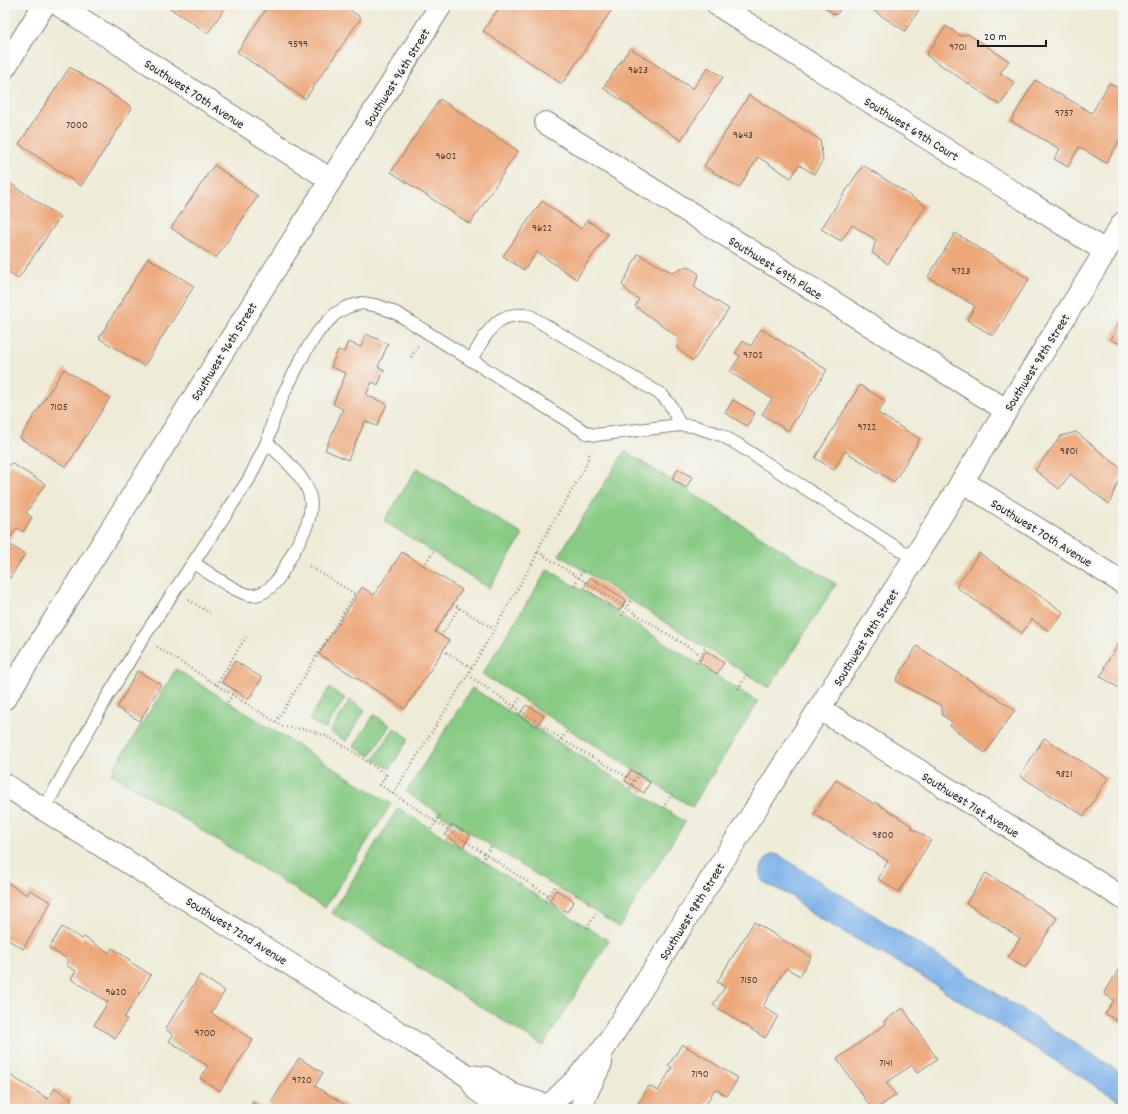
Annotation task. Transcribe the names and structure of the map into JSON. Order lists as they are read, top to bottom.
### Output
{
  "streets": {
    "street": [
      "Southwest 96th Street",
      "Southwest 70th Avenue",
      "Southwest 69th Court",
      "Southwest 69th Place",
      "Southwest 98th Street",
      "Southwest 71st Avenue",
      "Southwest 72nd Avenue"
    ]
  },
  "crossings": [
    ["Southwest 96th Street", "Southwest 70th Avenue"],
    ["Southwest 70th Avenue", "Southwest 98th Street"],
    ["Southwest 69th Court", "Southwest 98th Street"],
    ["Southwest 69th Place", "Southwest 98th Street"],
    ["Southwest 98th Street", "Southwest 71st Avenue"],
    ["Southwest 98th Street", "Southwest 72nd Avenue"]
  ],
  "house_numbers": [
    "9599",
    "9701",
    "9623",
    "9757",
    "7000",
    "9643",
    "9602",
    "9622",
    "9723",
    "9702",
    "7105",
    "9722",
    "9801",
    "9821",
    "9800",
    "7150",
    "9620",
    "9700",
    "7141",
    "7190",
    "9720"
  ],
  "scale_bar": "20 m"
}
